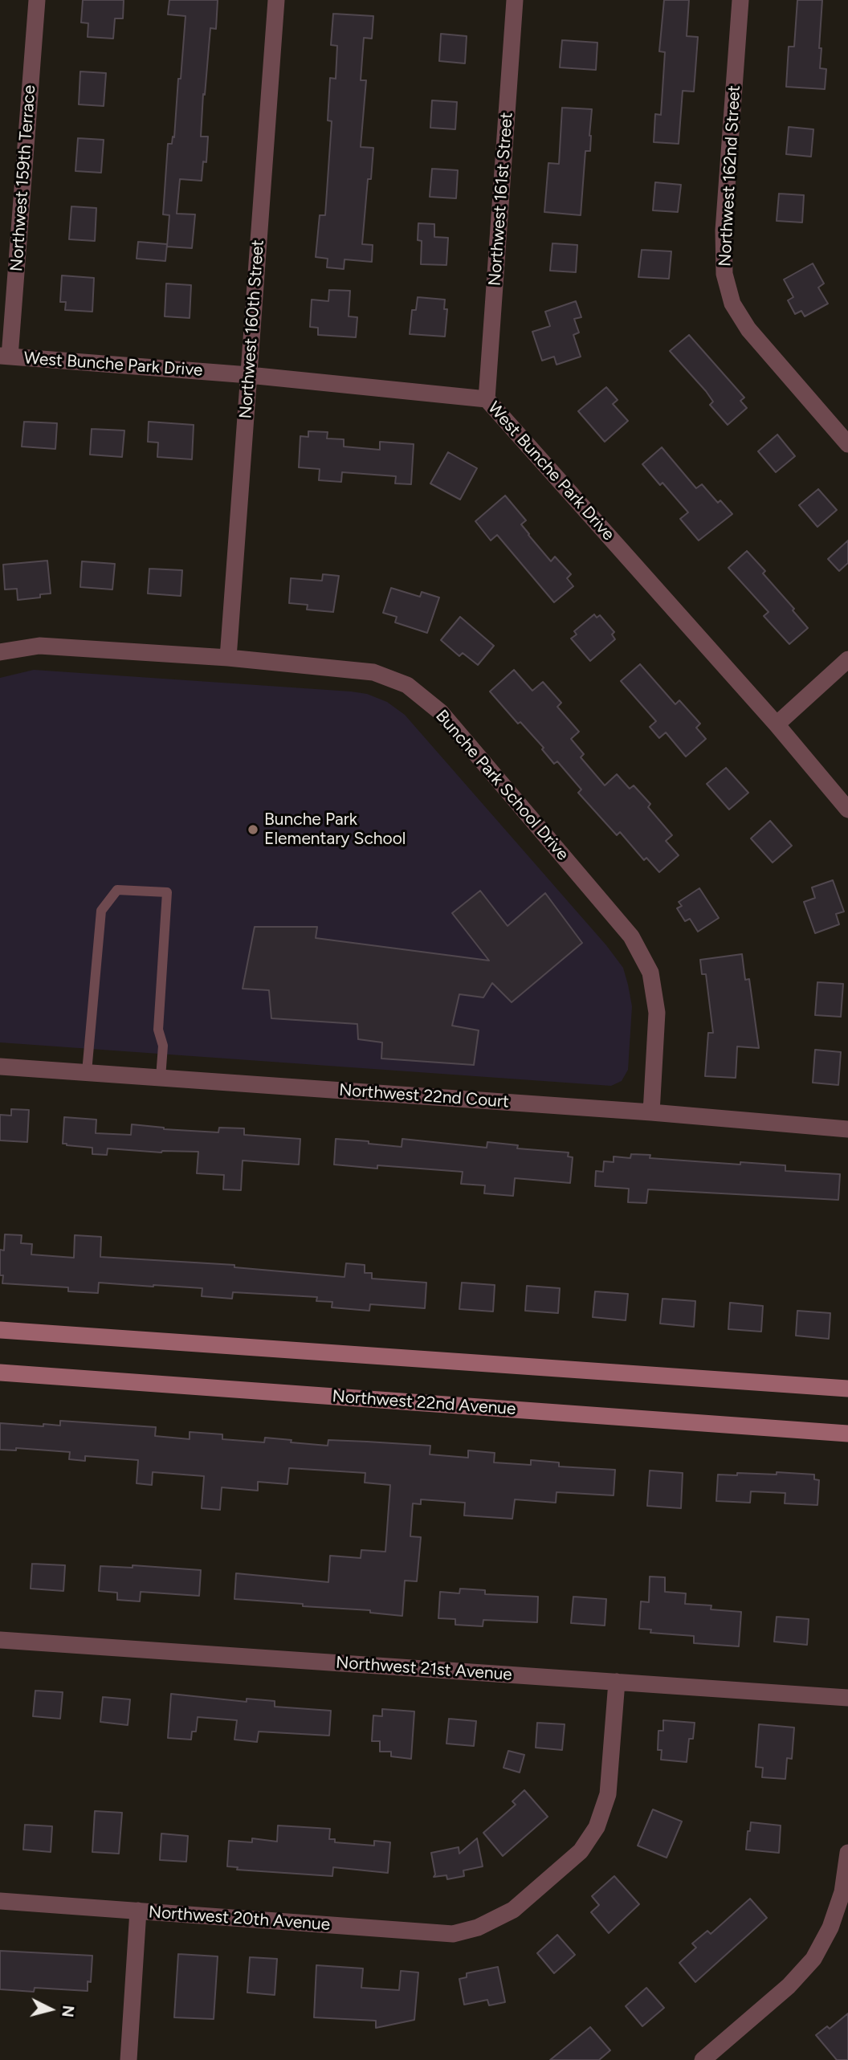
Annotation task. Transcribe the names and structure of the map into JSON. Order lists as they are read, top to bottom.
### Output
{
  "streets": {
    "main road": ["Northwest 22nd Avenue"],
    "street": [
      "Northwest 162nd Street",
      "Northwest 159th Terrace",
      "Northwest 161st Street",
      "Northwest 160th Street",
      "West Bunche Park Drive",
      "Bunche Park School Drive",
      "Northwest 22nd Court",
      "Northwest 21st Avenue",
      "Northwest 20th Avenue"
    ]
  },
  "crossings": [
    ["Northwest 159th Terrace", "West Bunche Park Drive"],
    ["Northwest 161st Street", "West Bunche Park Drive"],
    ["Northwest 160th Street", "West Bunche Park Drive"],
    ["Northwest 160th Street", "Bunche Park School Drive"],
    ["Bunche Park School Drive", "Northwest 22nd Court"],
    ["Northwest 21st Avenue", "Northwest 20th Avenue"]
  ],
  "places": ["Bunche Park Elementary School"],
  "north": "right"
}
